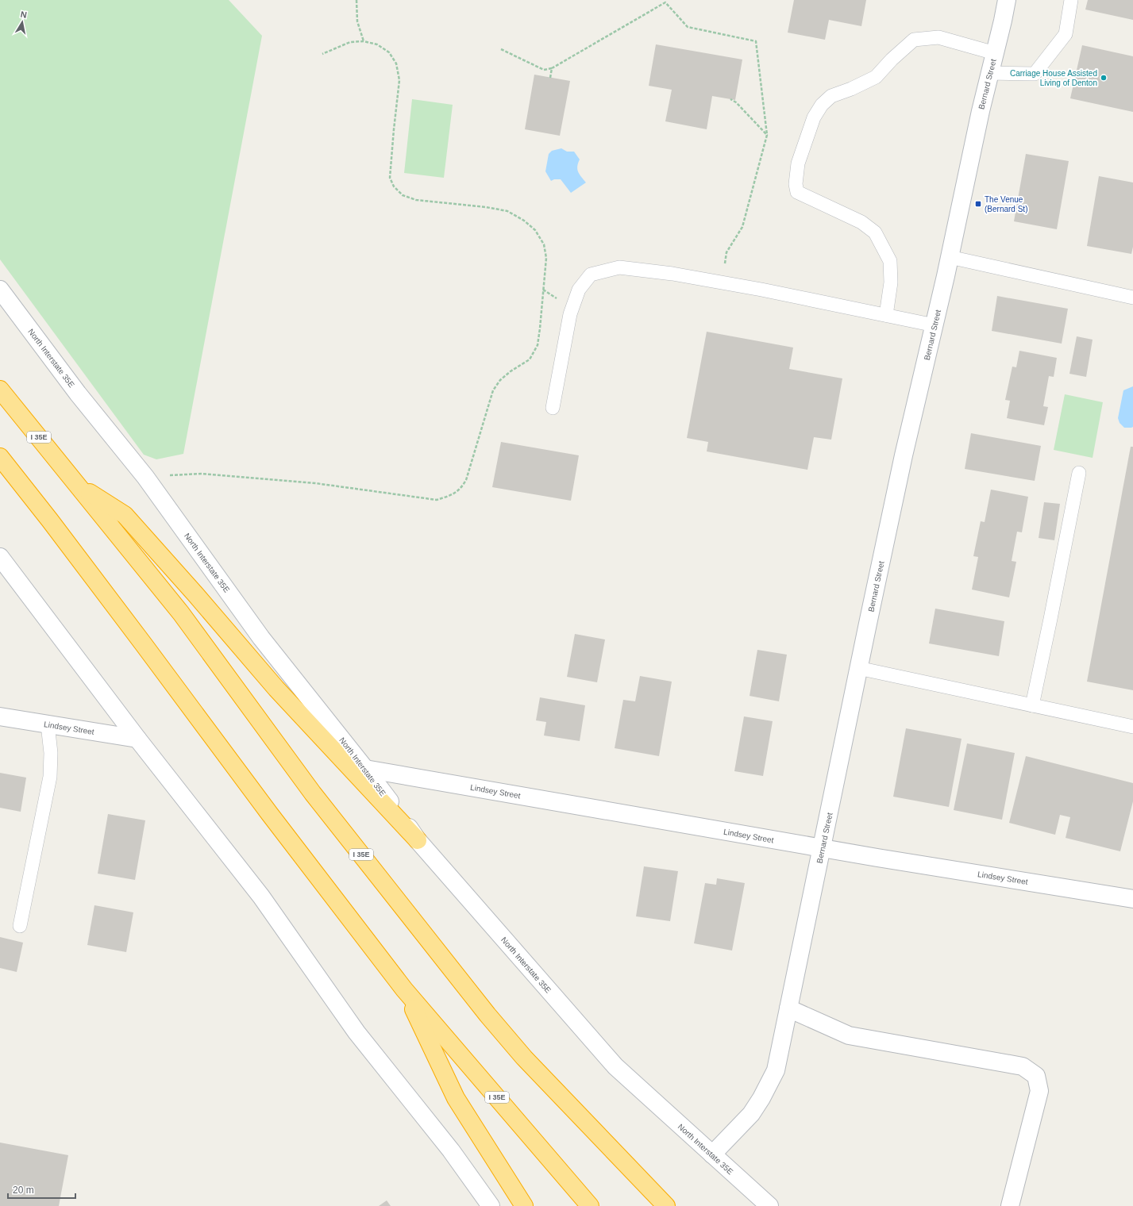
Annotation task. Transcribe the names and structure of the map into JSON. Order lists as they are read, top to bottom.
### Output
{
  "streets": {
    "highway": ["I 35E"],
    "street": ["Bernard Street", "North Interstate 35E", "Lindsey Street"]
  },
  "crossings": [
    ["Bernard Street", "North Interstate 35E"],
    ["Bernard Street", "Lindsey Street"],
    ["North Interstate 35E", "Lindsey Street"]
  ],
  "places": {
    "other": ["Carriage House Assisted Living of Denton"],
    "transit": ["The Venue (Bernard St)"]
  },
  "scale_bar": "20 m",
  "north": "top"
}
